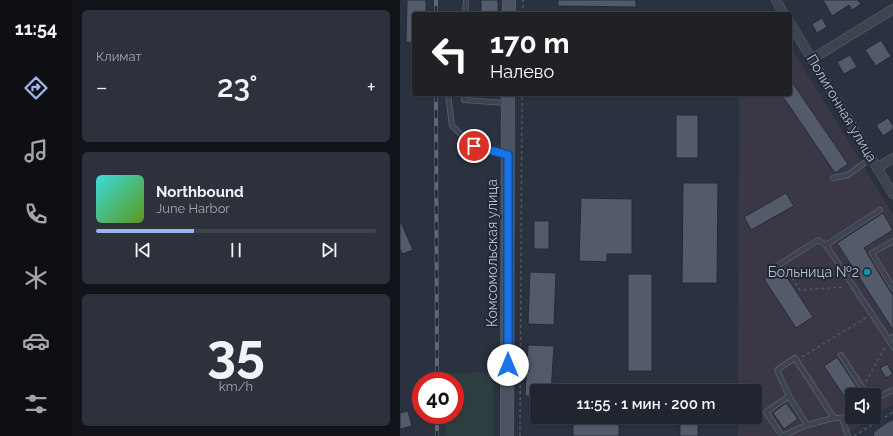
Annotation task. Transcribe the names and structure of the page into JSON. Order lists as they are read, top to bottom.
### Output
{
  "streets": {
    "street": ["Полигонная улица", "Комсомольская улица"]
  },
  "places": ["Больница №2"],
  "page": {
    "tabs": "11:54",
    "tile": [
      "Климат",
      ["35", "km/h"]
    ],
    "turn": ["170 m", "Налево"],
    "heat": ["−", "23°", "+"],
    "song": ["Northbound", "June Harbor"],
    "limit": "40",
    "trip": "11:55 · 1 мин · 200 m"
  }
}
